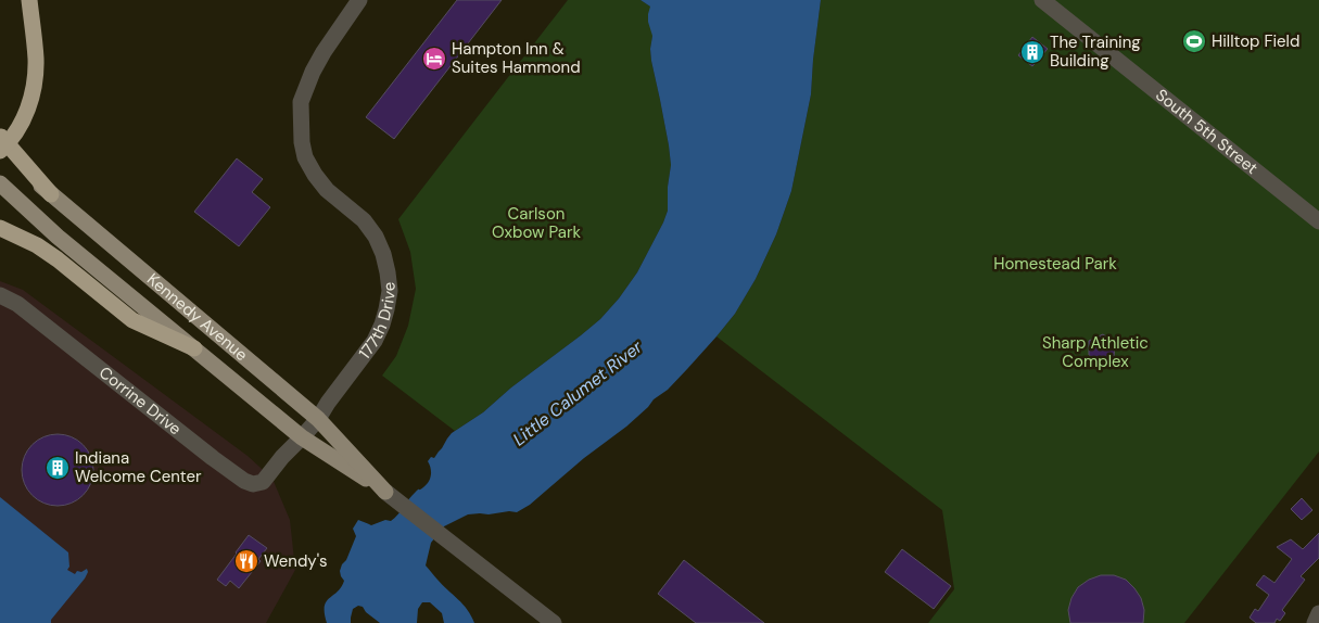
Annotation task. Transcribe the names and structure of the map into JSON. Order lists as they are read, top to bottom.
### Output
{
  "streets": {
    "main road": ["Kennedy Avenue"],
    "street": ["South 5th Street", "177th Drive", "Corrine Drive"]
  },
  "crossings": [
    ["Kennedy Avenue", "177th Drive"],
    ["Kennedy Avenue", "Corrine Drive"],
    ["177th Drive", "Corrine Drive"]
  ],
  "water": ["Little Calumet River"],
  "parks": ["Carlson Oxbow Park", "Homestead Park", "Sharp Athletic Complex"],
  "places": {
    "sports": ["Hilltop Field"],
    "building": ["The Training Building", "Indiana Welcome Center"],
    "hotel": ["Hampton Inn & Suites Hammond"],
    "restaurant": ["Wendy's"]
  }
}
